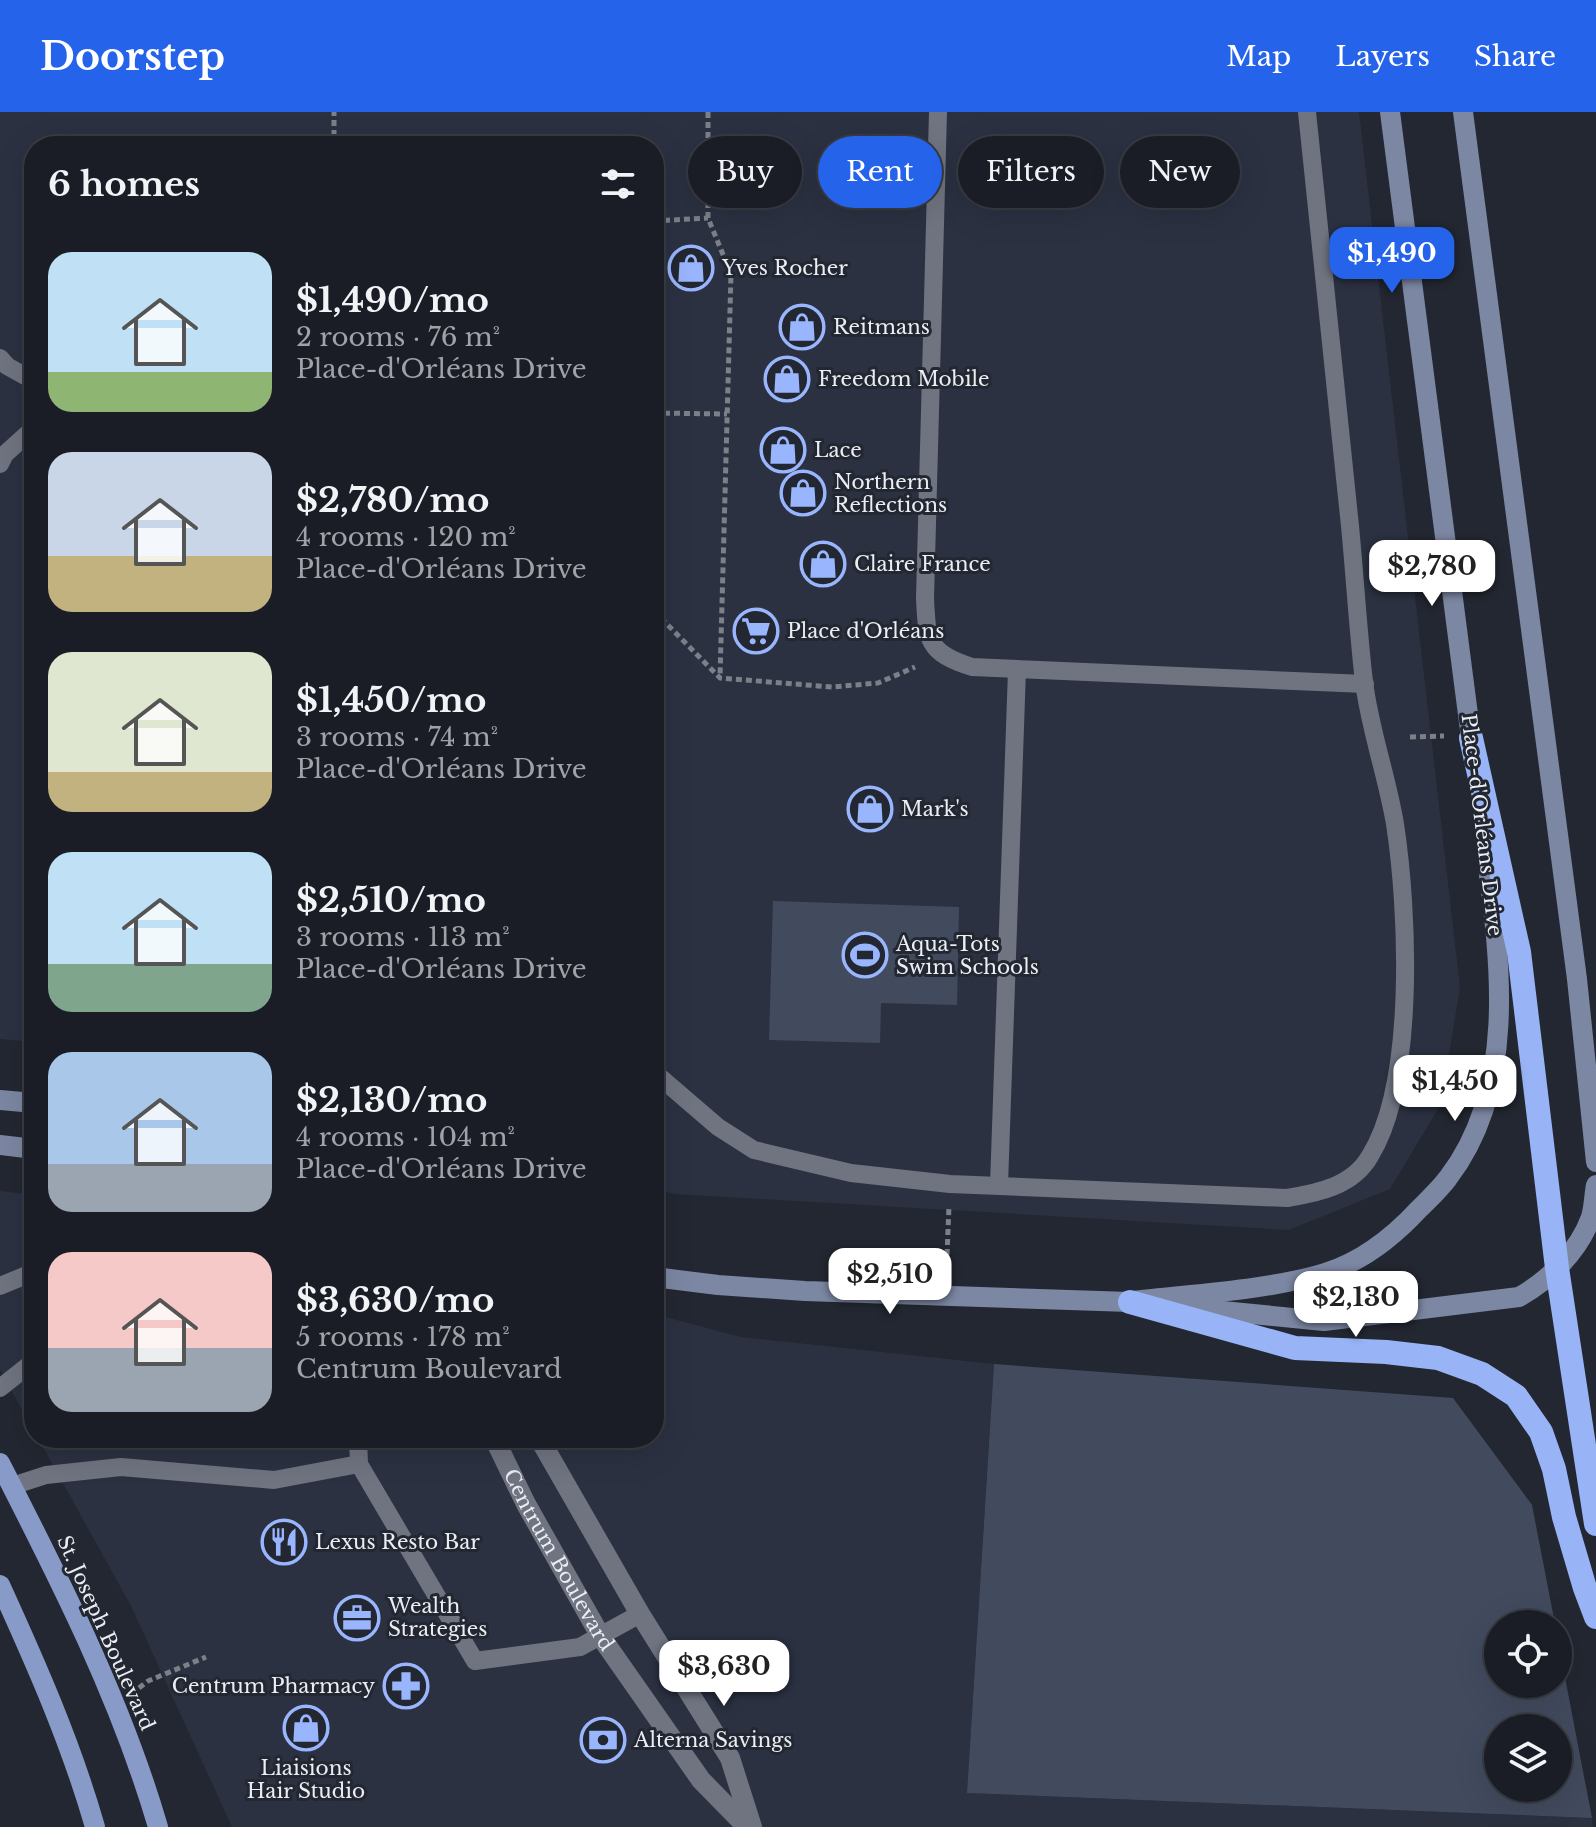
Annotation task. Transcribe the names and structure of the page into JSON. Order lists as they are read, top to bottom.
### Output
{
  "streets": {
    "main road": ["Place-d'Orléans Drive", "St. Joseph Boulevard"],
    "street": ["Centrum Boulevard"]
  },
  "places": {
    "shop": [
      "Yves Rocher",
      "Reitmans",
      "Freedom Mobile",
      "Lace",
      "Northern Reflections",
      "Claire France",
      "Mark's",
      "Liaisions Hair Studio"
    ],
    "supermarket": ["Place d'Orléans"],
    "sports": ["Aqua-Tots Swim Schools"],
    "restaurant": ["Lexus Resto Bar"],
    "office": ["Wealth Strategies"],
    "pharmacy": ["Centrum Pharmacy"],
    "bank": ["Alterna Savings"]
  },
  "page": {
    "header": "Doorstep",
    "nav": ["Map", "Layers", "Share"],
    "chip": [
      "Buy",
      "Rent",
      "Filters",
      "New"
    ],
    "heading": "6 homes",
    "price": [
      "$1,490",
      "$2,780",
      "$1,450",
      "$2,510",
      "$2,130",
      "$3,630"
    ],
    "list": [
      {
        "name": "$1,490/mo",
        "note": "2 rooms · 76 m² · Place-d'Orléans Drive"
      },
      {
        "name": "$2,780/mo",
        "note": "4 rooms · 120 m² · Place-d'Orléans Drive"
      },
      {
        "name": "$1,450/mo",
        "note": "3 rooms · 74 m² · Place-d'Orléans Drive"
      },
      {
        "name": "$2,510/mo",
        "note": "3 rooms · 113 m² · Place-d'Orléans Drive"
      },
      {
        "name": "$2,130/mo",
        "note": "4 rooms · 104 m² · Place-d'Orléans Drive"
      },
      {
        "name": "$3,630/mo",
        "note": "5 rooms · 178 m² · Centrum Boulevard"
      }
    ]
  }
}
